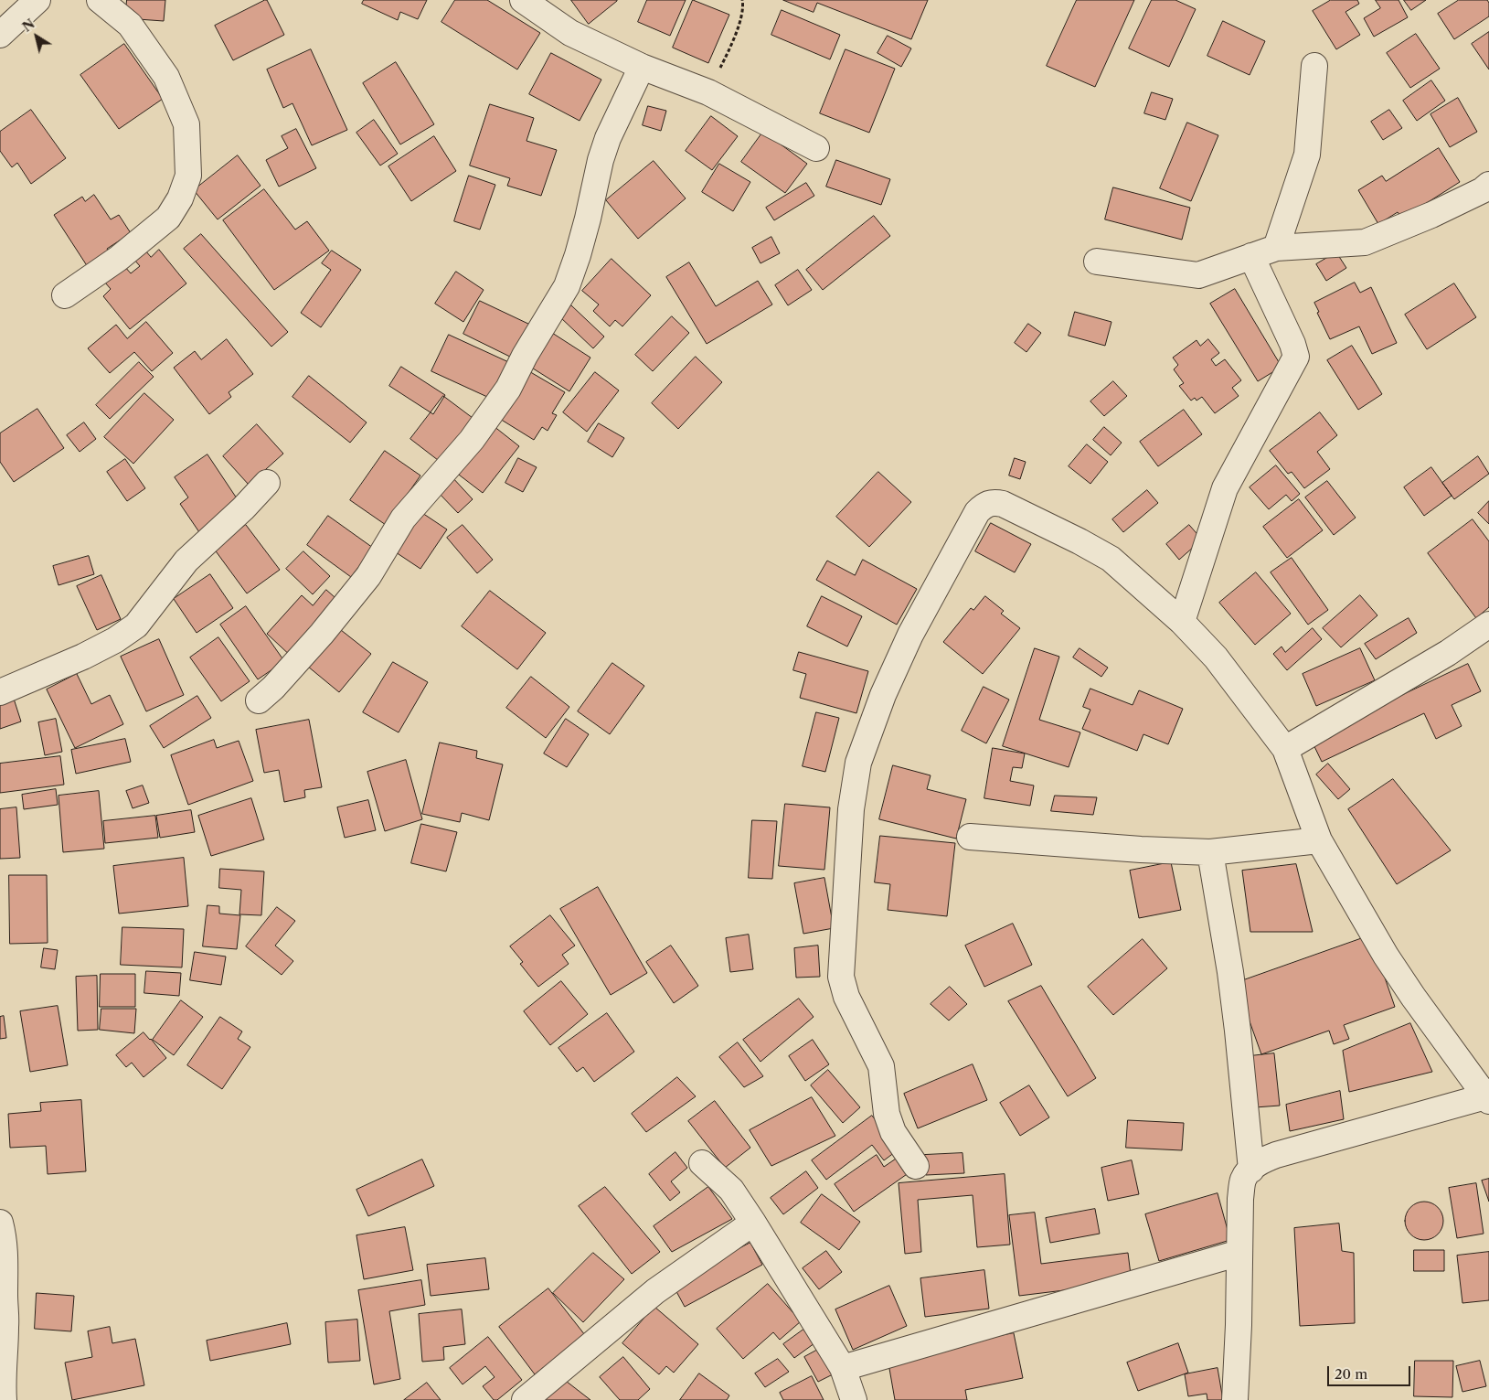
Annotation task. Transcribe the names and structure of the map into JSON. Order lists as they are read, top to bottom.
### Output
{
  "scale_bar": "20 m",
  "north": "top left"
}
